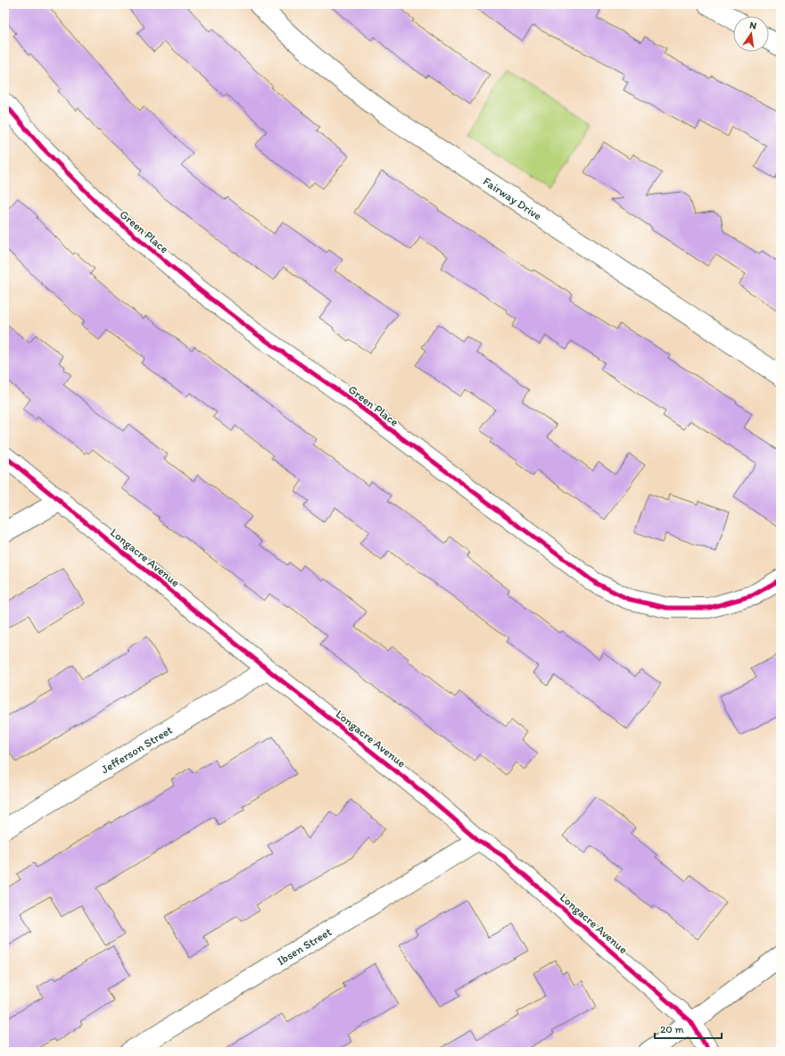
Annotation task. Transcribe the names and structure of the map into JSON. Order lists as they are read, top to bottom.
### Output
{
  "streets": {
    "street": [
      "Fairway Drive",
      "Green Place",
      "Longacre Avenue",
      "Jefferson Street",
      "Ibsen Street"
    ]
  },
  "crossings": [
    ["Longacre Avenue", "Jefferson Street"],
    ["Longacre Avenue", "Ibsen Street"]
  ],
  "scale_bar": "20 m",
  "north": "top"
}
